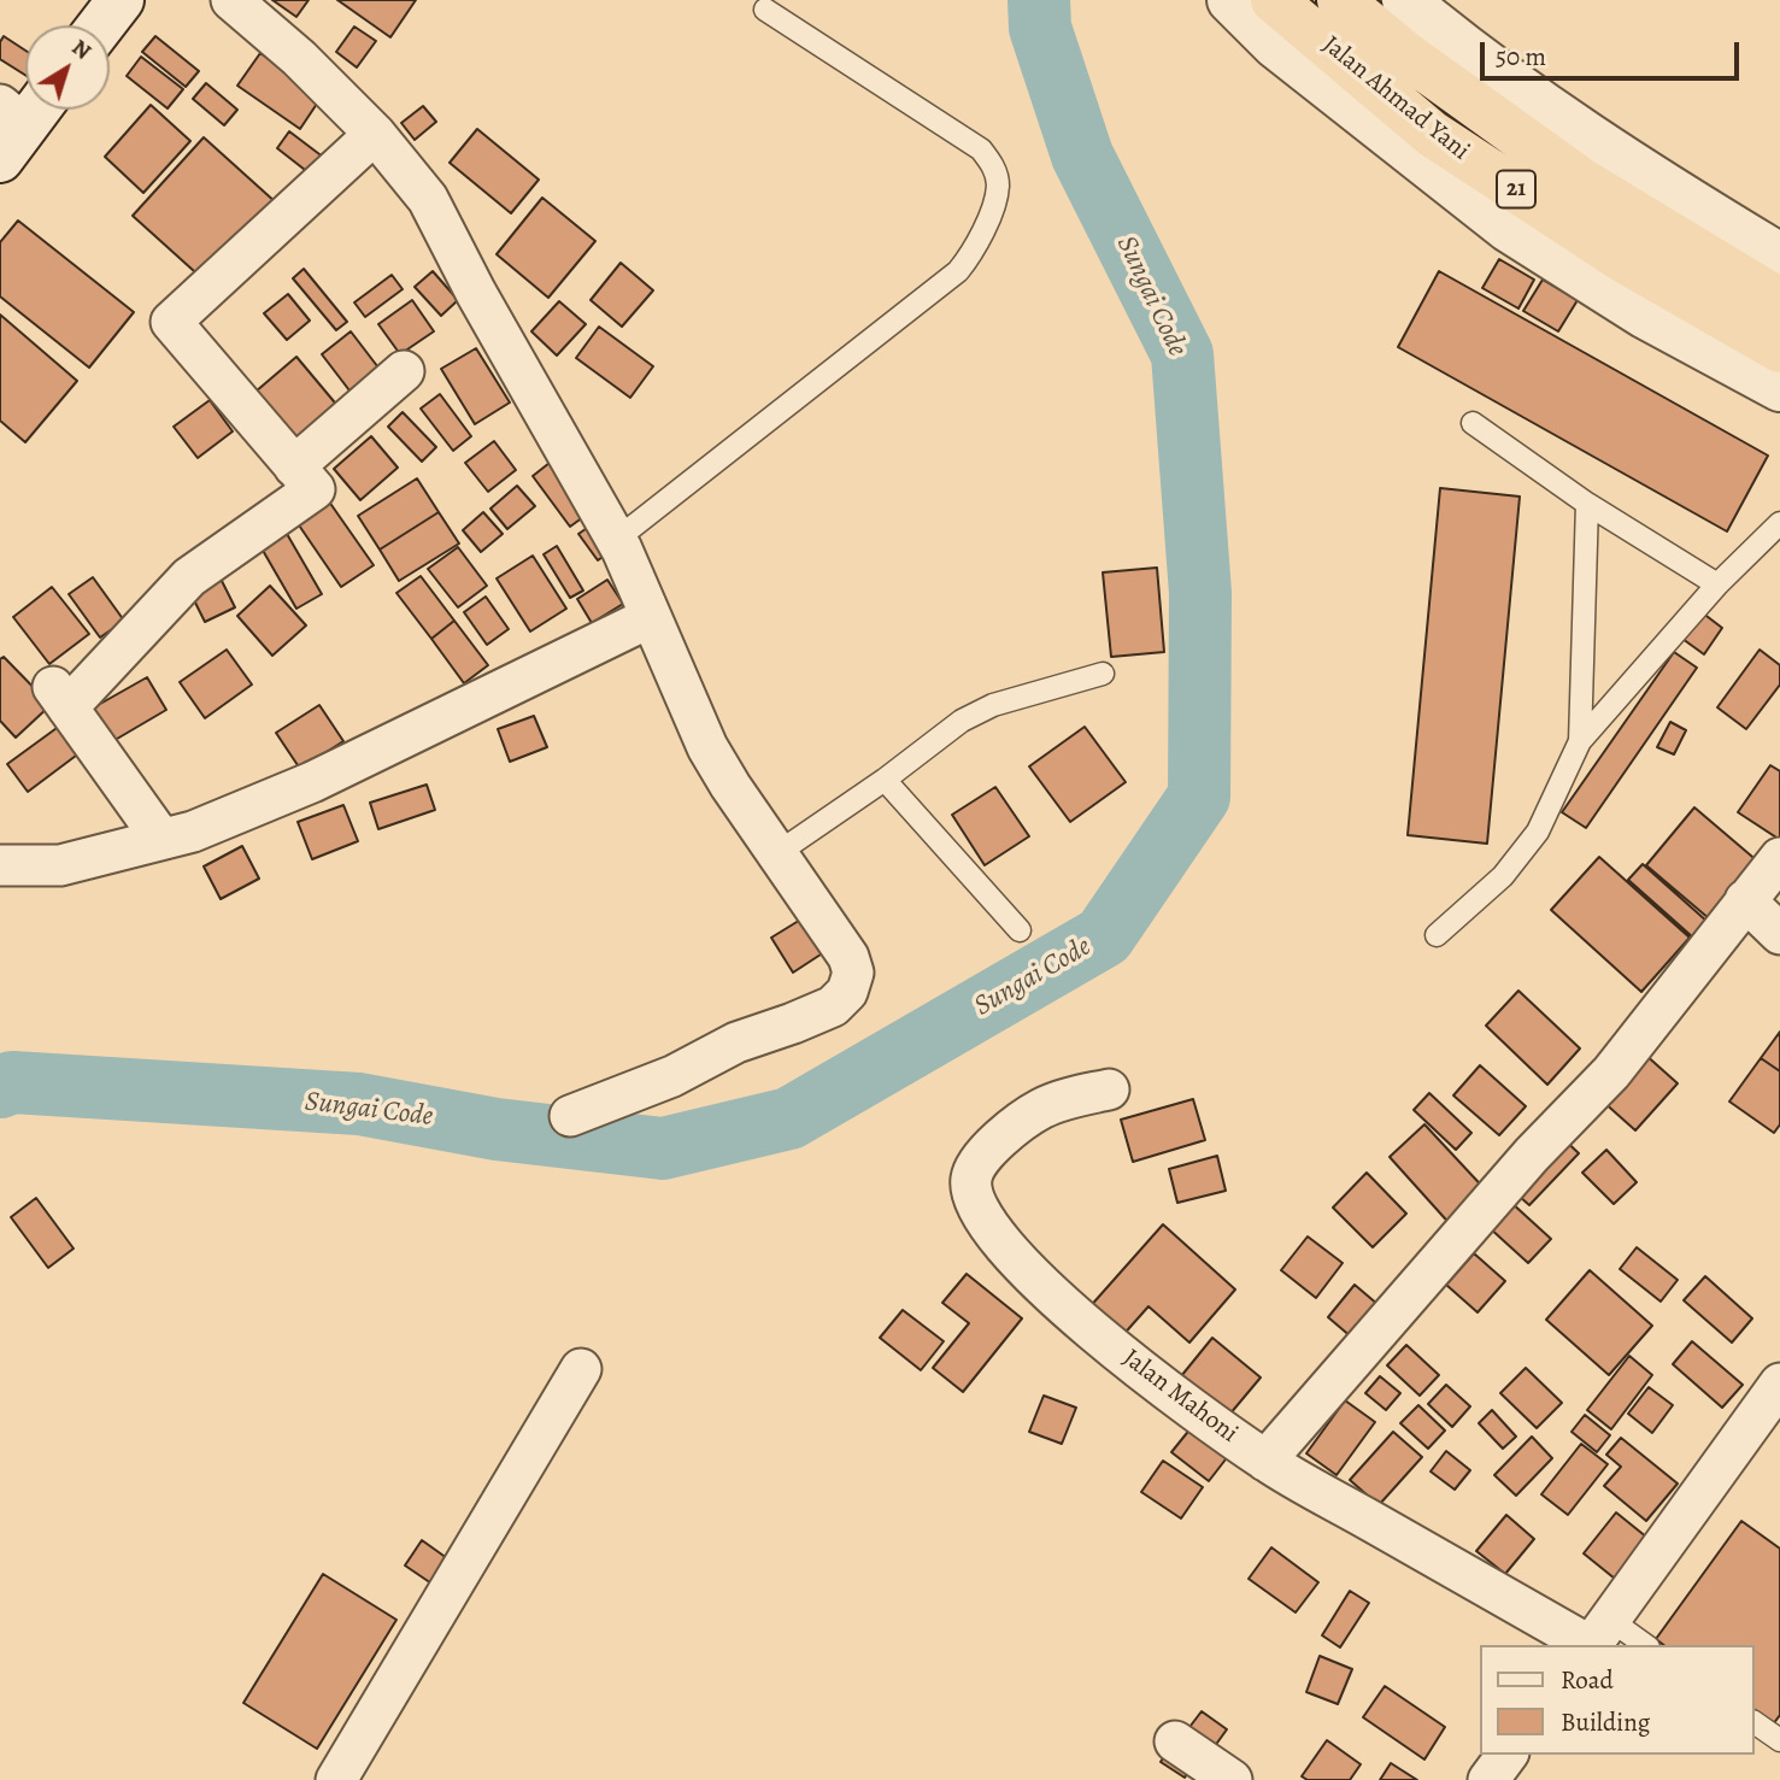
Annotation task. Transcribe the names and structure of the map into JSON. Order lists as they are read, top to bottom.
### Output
{
  "streets": {
    "highway": ["Jalan Ahmad Yani", "21"],
    "street": ["Jalan Mahoni"]
  },
  "water": ["Sungai Code"],
  "legend": ["Road", "Building"],
  "scale_bar": "50 m",
  "north": "top right"
}
